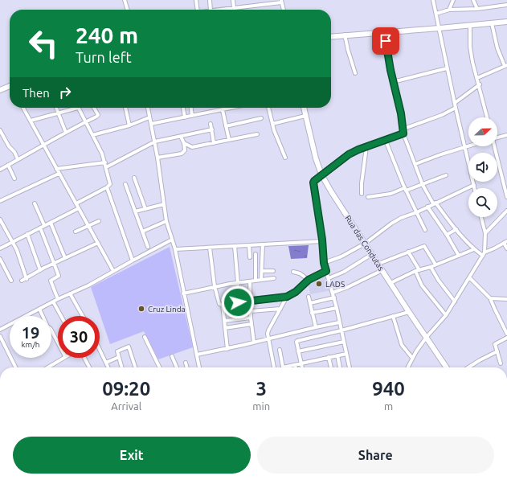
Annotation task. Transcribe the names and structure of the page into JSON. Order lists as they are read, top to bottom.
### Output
{
  "streets": {
    "street": ["Rua das Condutas"]
  },
  "places": ["LADS", "Cruz Linda"],
  "north": "right",
  "page": {
    "turn": ["240 m", "Turn left"],
    "then": "Then",
    "speed": "19 km/h",
    "limit": "30",
    "eta": [
      "09:20",
      "Arrival",
      "3",
      "min",
      "940",
      "m"
    ],
    "buttons": ["Exit", "Share"]
  }
}
